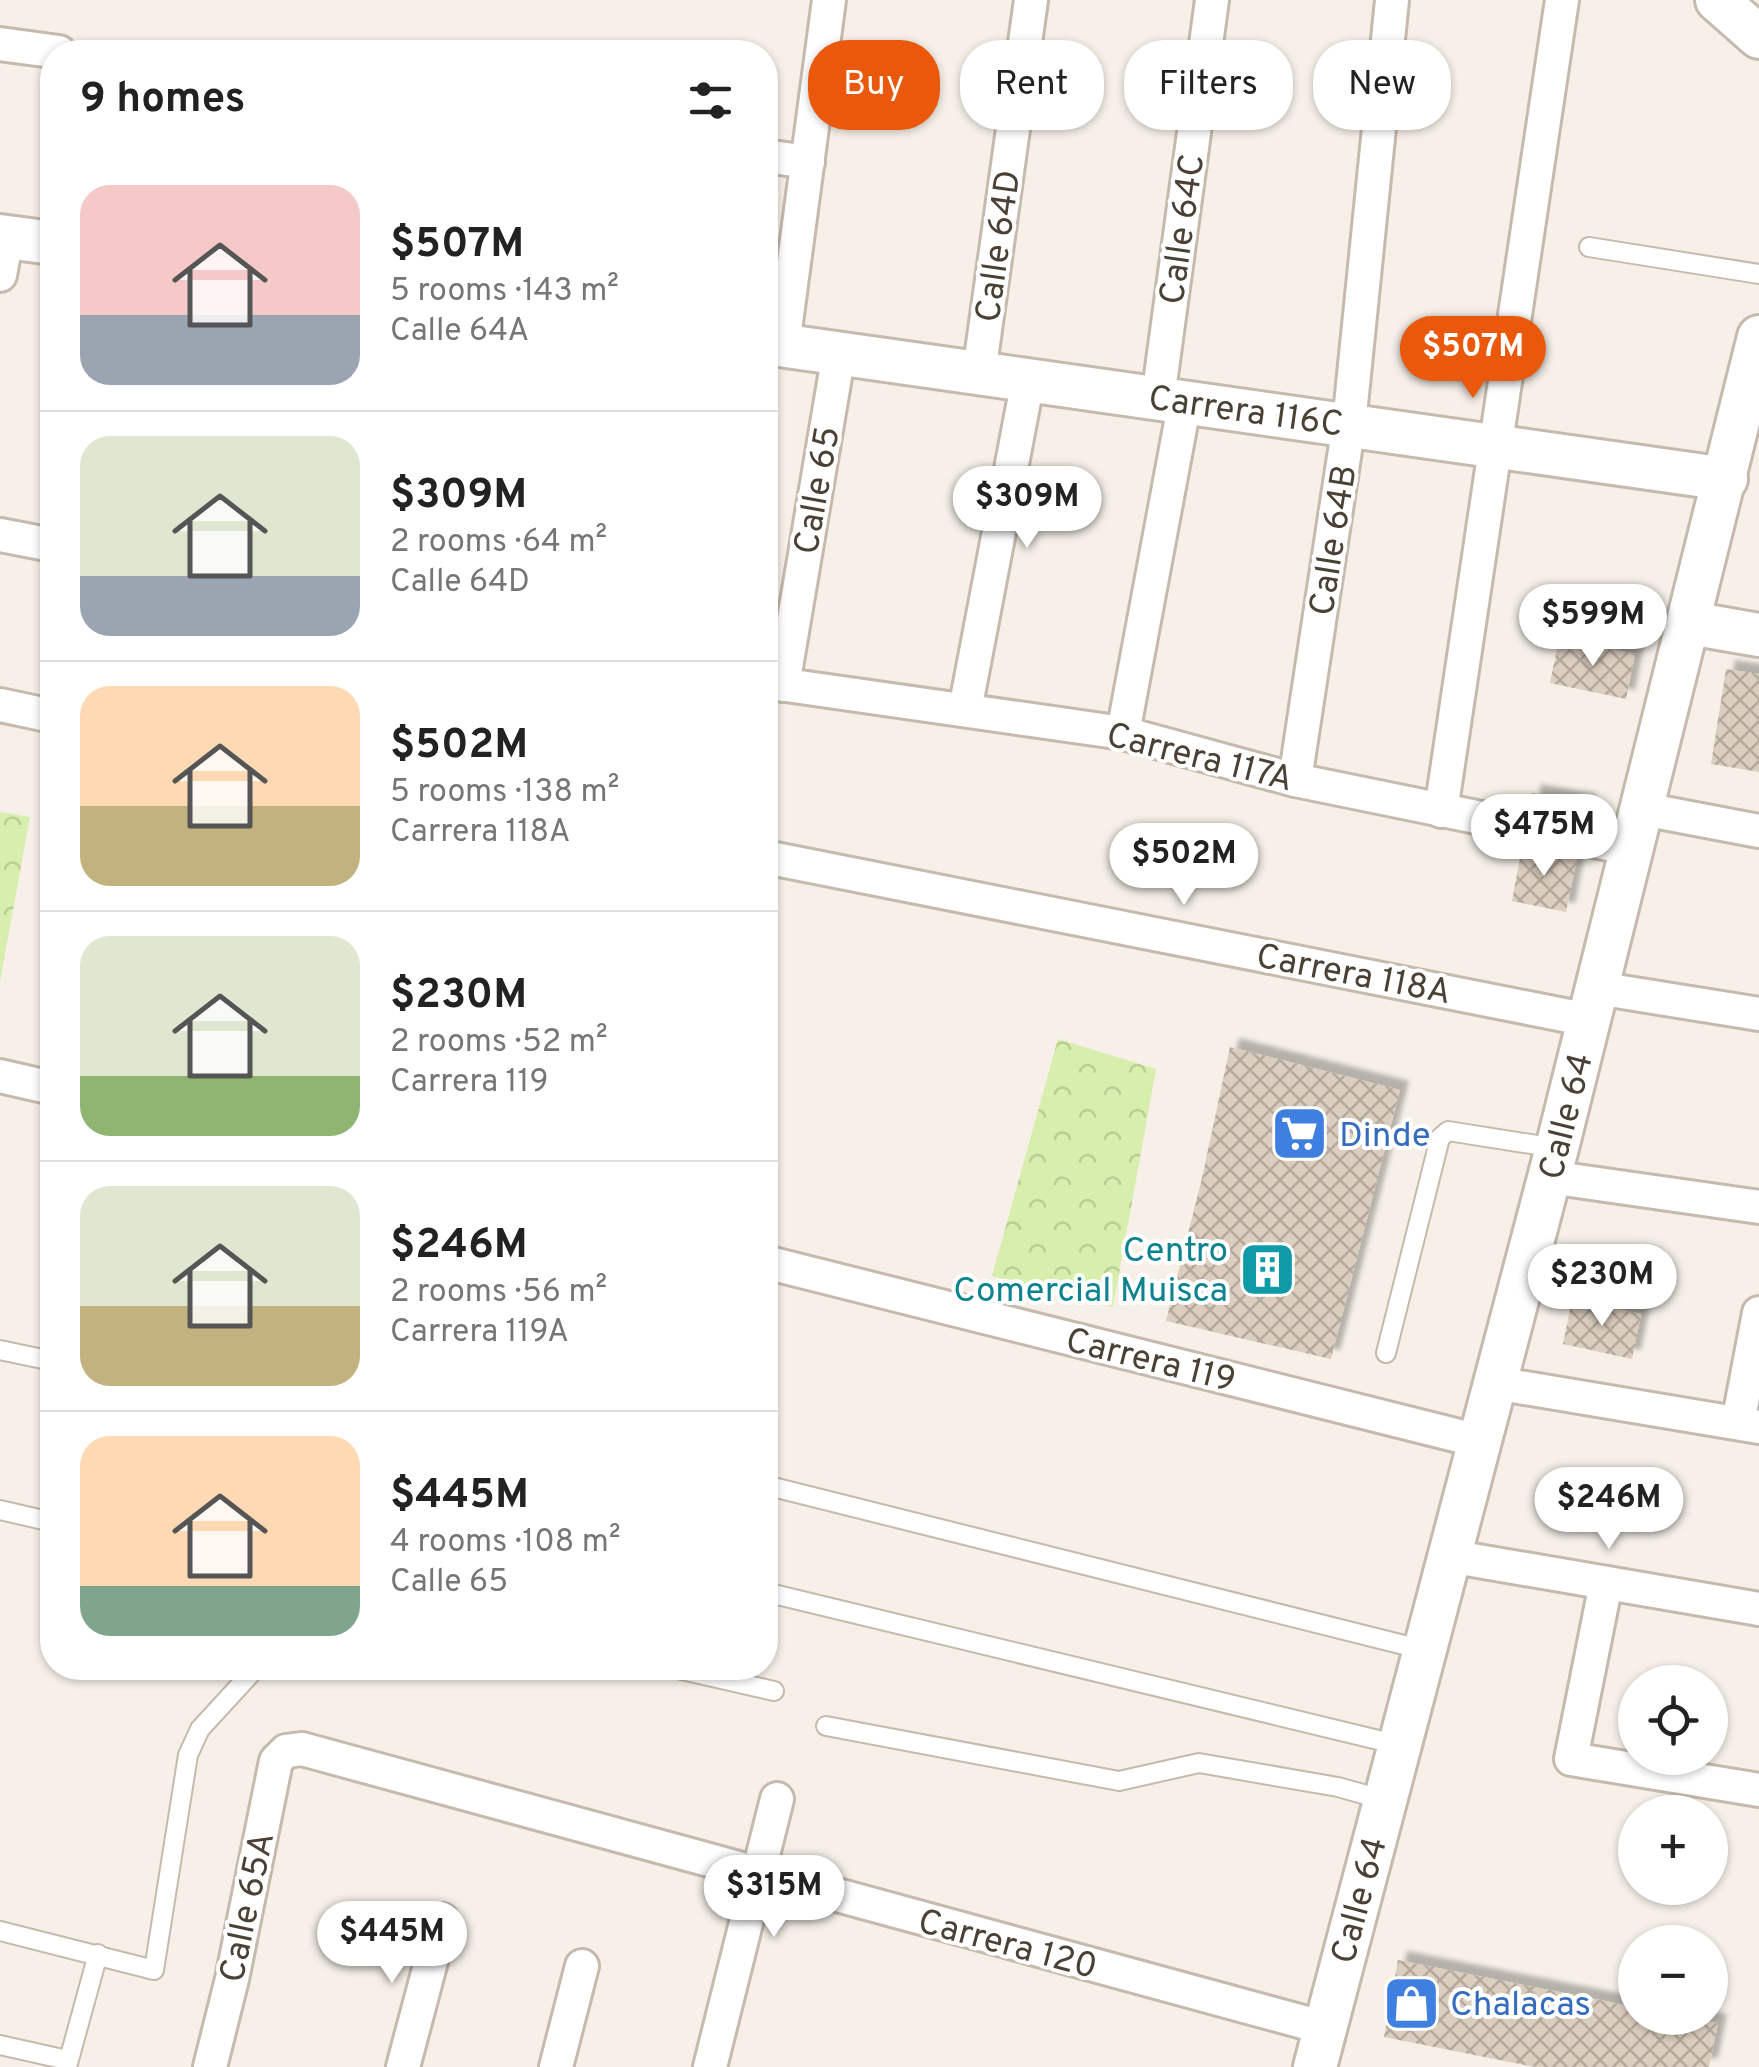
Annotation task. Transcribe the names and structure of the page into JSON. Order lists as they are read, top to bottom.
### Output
{
  "streets": {
    "street": [
      "Calle 64C",
      "Calle 64D",
      "Carrera 116C",
      "Calle 65",
      "Calle 64B",
      "Carrera 117A",
      "Carrera 118A",
      "Calle 64",
      "Carrera 119",
      "Calle 65A",
      "Carrera 120"
    ]
  },
  "crossings": [
    ["Calle 64C", "Carrera 116C"],
    ["Calle 64C", "Carrera 117A"],
    ["Calle 64D", "Carrera 116C"],
    ["Carrera 116C", "Calle 65"],
    ["Carrera 116C", "Calle 64B"],
    ["Carrera 116C", "Calle 64"],
    ["Calle 64B", "Carrera 117A"],
    ["Carrera 117A", "Calle 64"],
    ["Carrera 118A", "Calle 64"],
    ["Calle 64", "Carrera 119"],
    ["Calle 64", "Carrera 120"],
    ["Calle 65A", "Carrera 120"]
  ],
  "places": {
    "supermarket": ["Dinde"],
    "building": ["Centro Comercial Muisca"],
    "shop": ["Chalacas"]
  },
  "page": {
    "chip": [
      "Buy",
      "Rent",
      "Filters",
      "New"
    ],
    "heading": "9 homes",
    "list": [
      {
        "name": "$507M",
        "note": "5 rooms · 143 m² · Calle 64A"
      },
      {
        "name": "$309M",
        "note": "2 rooms · 64 m² · Calle 64D"
      },
      {
        "name": "$502M",
        "note": "5 rooms · 138 m² · Carrera 118A"
      },
      {
        "name": "$230M",
        "note": "2 rooms · 52 m² · Carrera 119"
      },
      {
        "name": "$246M",
        "note": "2 rooms · 56 m² · Carrera 119A"
      },
      {
        "name": "$445M",
        "note": "4 rooms · 108 m² · Calle 65"
      }
    ],
    "price": [
      "$507M",
      "$309M",
      "$599M",
      "$475M",
      "$502M",
      "$230M",
      "$246M",
      "$315M",
      "$445M"
    ],
    "map_buttons": ["+", "−"]
  }
}
